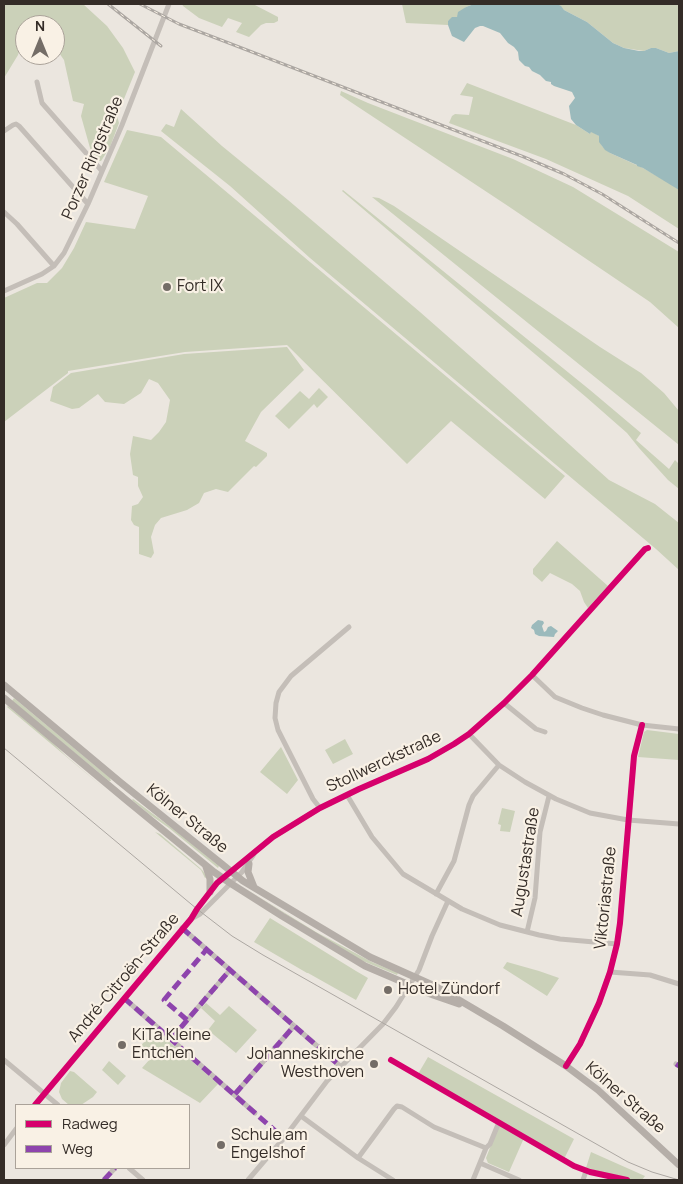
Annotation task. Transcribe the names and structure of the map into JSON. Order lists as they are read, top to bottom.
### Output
{
  "streets": {
    "main road": ["Kölner Straße"],
    "street": [
      "Porzer Ringstraße",
      "Stollwerckstraße",
      "Augustastraße",
      "Viktoriastraße",
      "André-Citroën-Straße"
    ]
  },
  "crossings": [
    ["Stollwerckstraße", "Kölner Straße"],
    ["Stollwerckstraße", "André-Citroën-Straße"],
    ["Kölner Straße", "Viktoriastraße"],
    ["Kölner Straße", "André-Citroën-Straße"]
  ],
  "places": [
    "Fort IX",
    "Hotel Zündorf",
    "KiTa Kleine Entchen",
    "Johanneskirche Westhoven",
    "Schule am Engelshof"
  ],
  "legend": ["Radweg", "Weg"],
  "north": "top"
}
